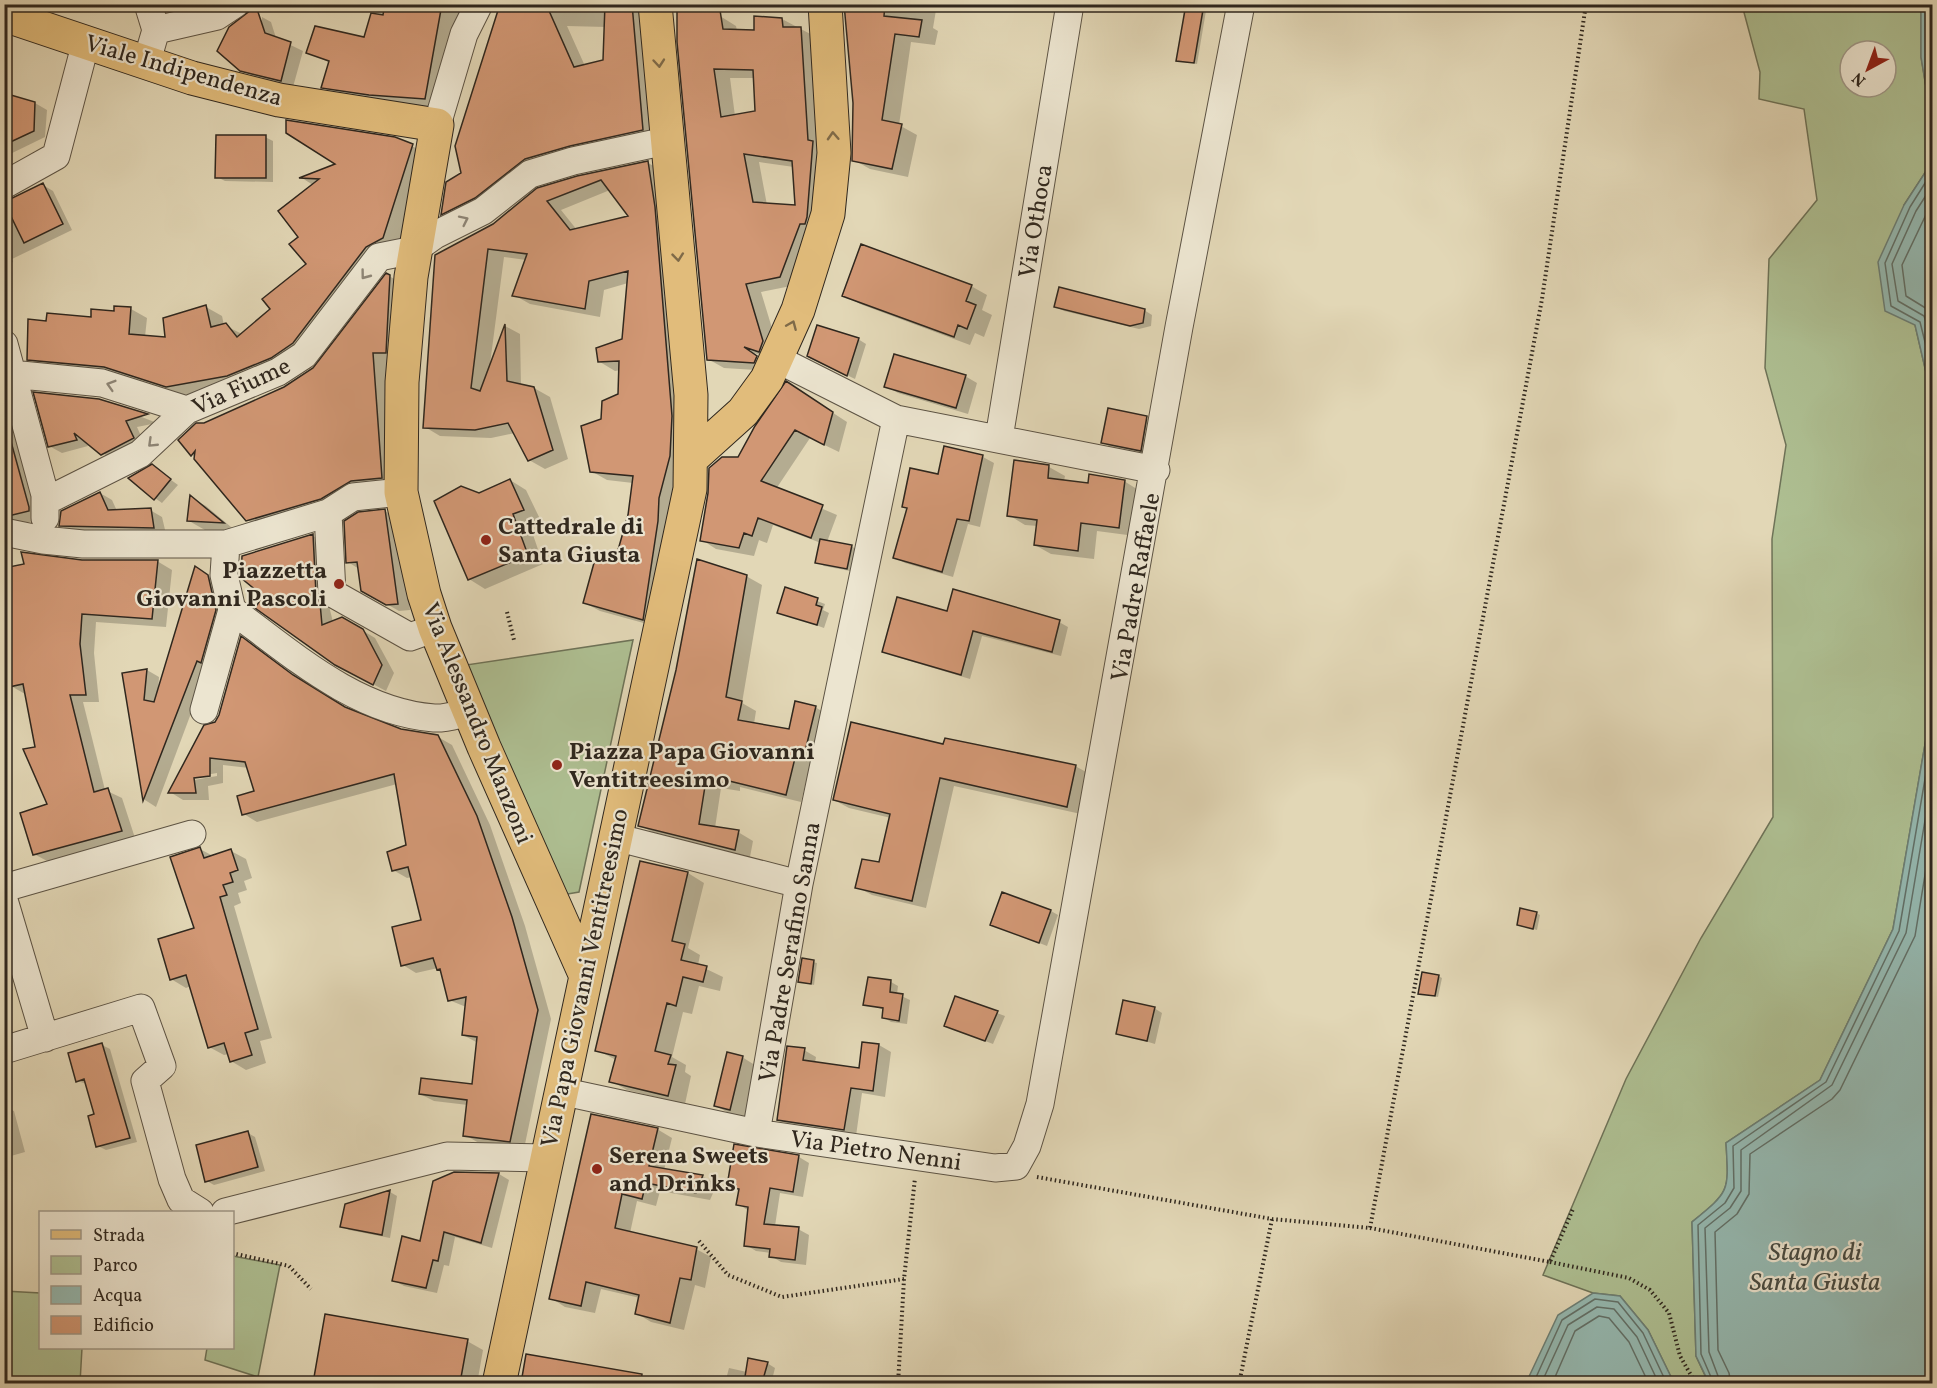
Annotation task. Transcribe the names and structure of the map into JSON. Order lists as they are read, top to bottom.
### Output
{
  "streets": {
    "main road": ["Viale Indipendenza", "Via Alessandro Manzoni", "Via Papa Giovanni Ventitreesimo"],
    "street": [
      "Via Othoca",
      "Via Fiume",
      "Via Padre Raffaele",
      "Via Padre Serafino Sanna",
      "Via Pietro Nenni"
    ]
  },
  "crossings": [
    ["Viale Indipendenza", "Via Alessandro Manzoni"],
    ["Via Fiume", "Via Alessandro Manzoni"],
    ["Via Padre Raffaele", "Via Pietro Nenni"],
    ["Via Alessandro Manzoni", "Via Papa Giovanni Ventitreesimo"],
    ["Via Padre Serafino Sanna", "Via Pietro Nenni"],
    ["Via Papa Giovanni Ventitreesimo", "Via Pietro Nenni"]
  ],
  "water": ["Stagno di Santa Giusta"],
  "places": [
    "Cattedrale di Santa Giusta",
    "Piazzetta Giovanni Pascoli",
    "Piazza Papa Giovanni Ventitreesimo",
    "Serena Sweets and Drinks"
  ],
  "legend": [
    "Strada",
    "Parco",
    "Acqua",
    "Edificio"
  ],
  "north": "bottom left"
}
